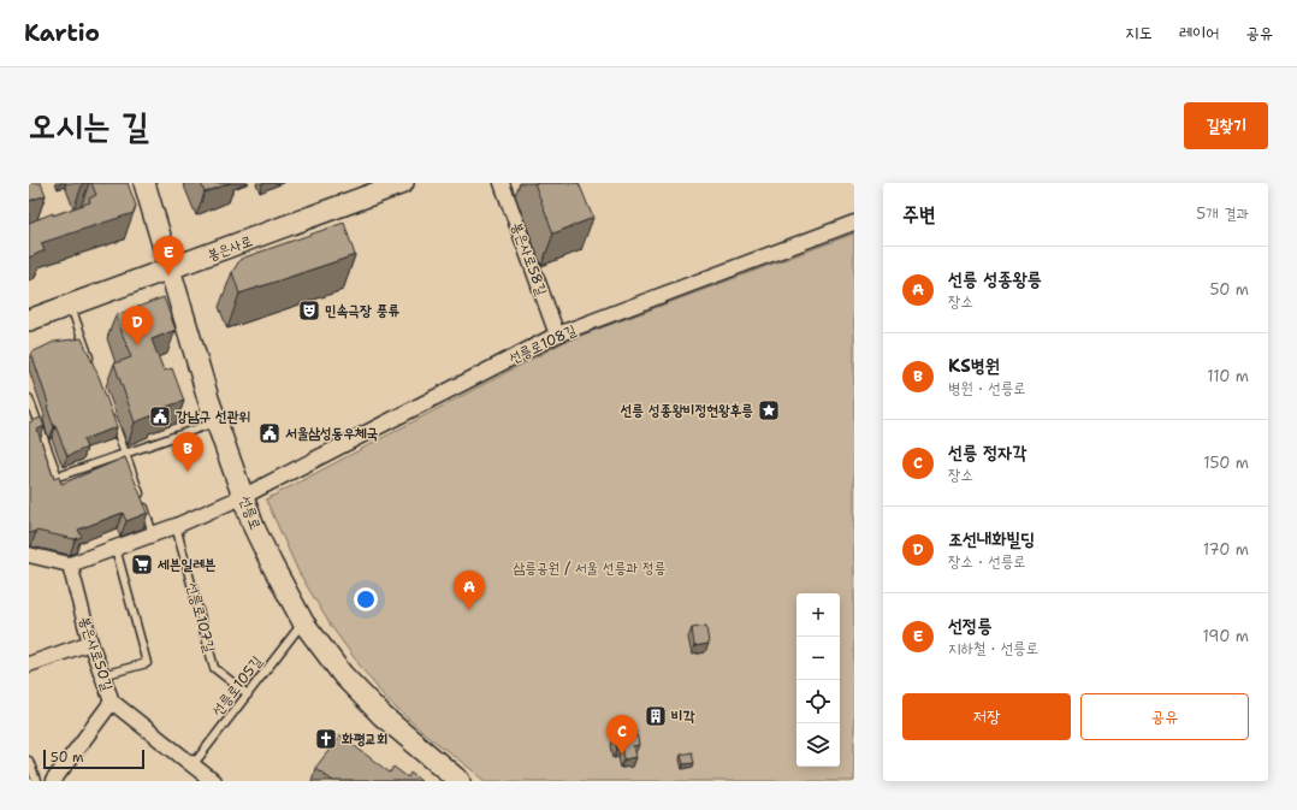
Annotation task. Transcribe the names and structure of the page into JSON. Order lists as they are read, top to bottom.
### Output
{
  "streets": {
    "main road": ["봉은사로", "선릉로"],
    "street": ["봉은사로58길", "선릉로108길", "봉은사로50길"],
    "lane": ["선릉로107길", "선릉로105길"]
  },
  "crossings": [
    ["봉은사로", "선릉로"],
    ["봉은사로58길", "선릉로108길"],
    ["선릉로108길", "선릉로"],
    ["선릉로", "선릉로105길"],
    ["선릉로107길", "선릉로105길"],
    ["봉은사로50길", "선릉로105길"]
  ],
  "parks": ["삼릉공원 / 서울 선릉과 정릉"],
  "places": {
    "theatre": ["민속극장 풍류"],
    "place": ["선릉 성종왕비정현왕후릉"],
    "public building": ["강남구 선관위", "서울삼성동우체국"],
    "supermarket": ["세븐일레븐"],
    "building": ["비각"],
    "church": ["화평교회"]
  },
  "scale_bar": "50 m",
  "page": {
    "header": "Kartio",
    "nav": ["지도", "레이어", "공유"],
    "title": "오시는 길",
    "buttons": [
      "길찾기",
      ["저장", "공유"]
    ],
    "heading": ["주변", "5개 결과"],
    "pins": [
      "E",
      "D",
      "B",
      "A",
      "C"
    ],
    "list": [
      {
        "mark": "A",
        "name": "선릉 성종왕릉",
        "note": "장소",
        "value": "50 m"
      },
      {
        "mark": "B",
        "name": "KS병원",
        "note": "병원 · 선릉로",
        "value": "110 m"
      },
      {
        "mark": "C",
        "name": "선릉 정자각",
        "note": "장소",
        "value": "150 m"
      },
      {
        "mark": "D",
        "name": "조선내화빌딩",
        "note": "장소 · 선릉로",
        "value": "170 m"
      },
      {
        "mark": "E",
        "name": "선정릉",
        "note": "지하철 · 선릉로",
        "value": "190 m"
      }
    ],
    "map_buttons": ["+", "−"],
    "scale": "50 m"
  }
}
